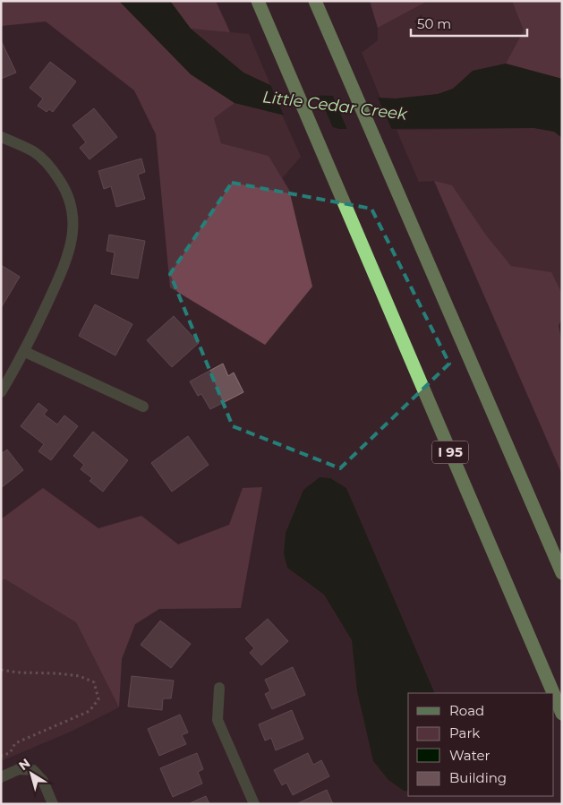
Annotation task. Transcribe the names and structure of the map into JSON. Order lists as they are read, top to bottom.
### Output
{
  "streets": {
    "highway": ["I 95"]
  },
  "water": ["Little Cedar Creek"],
  "legend": [
    "Road",
    "Park",
    "Water",
    "Building"
  ],
  "scale_bar": "50 m",
  "north": "top left"
}
